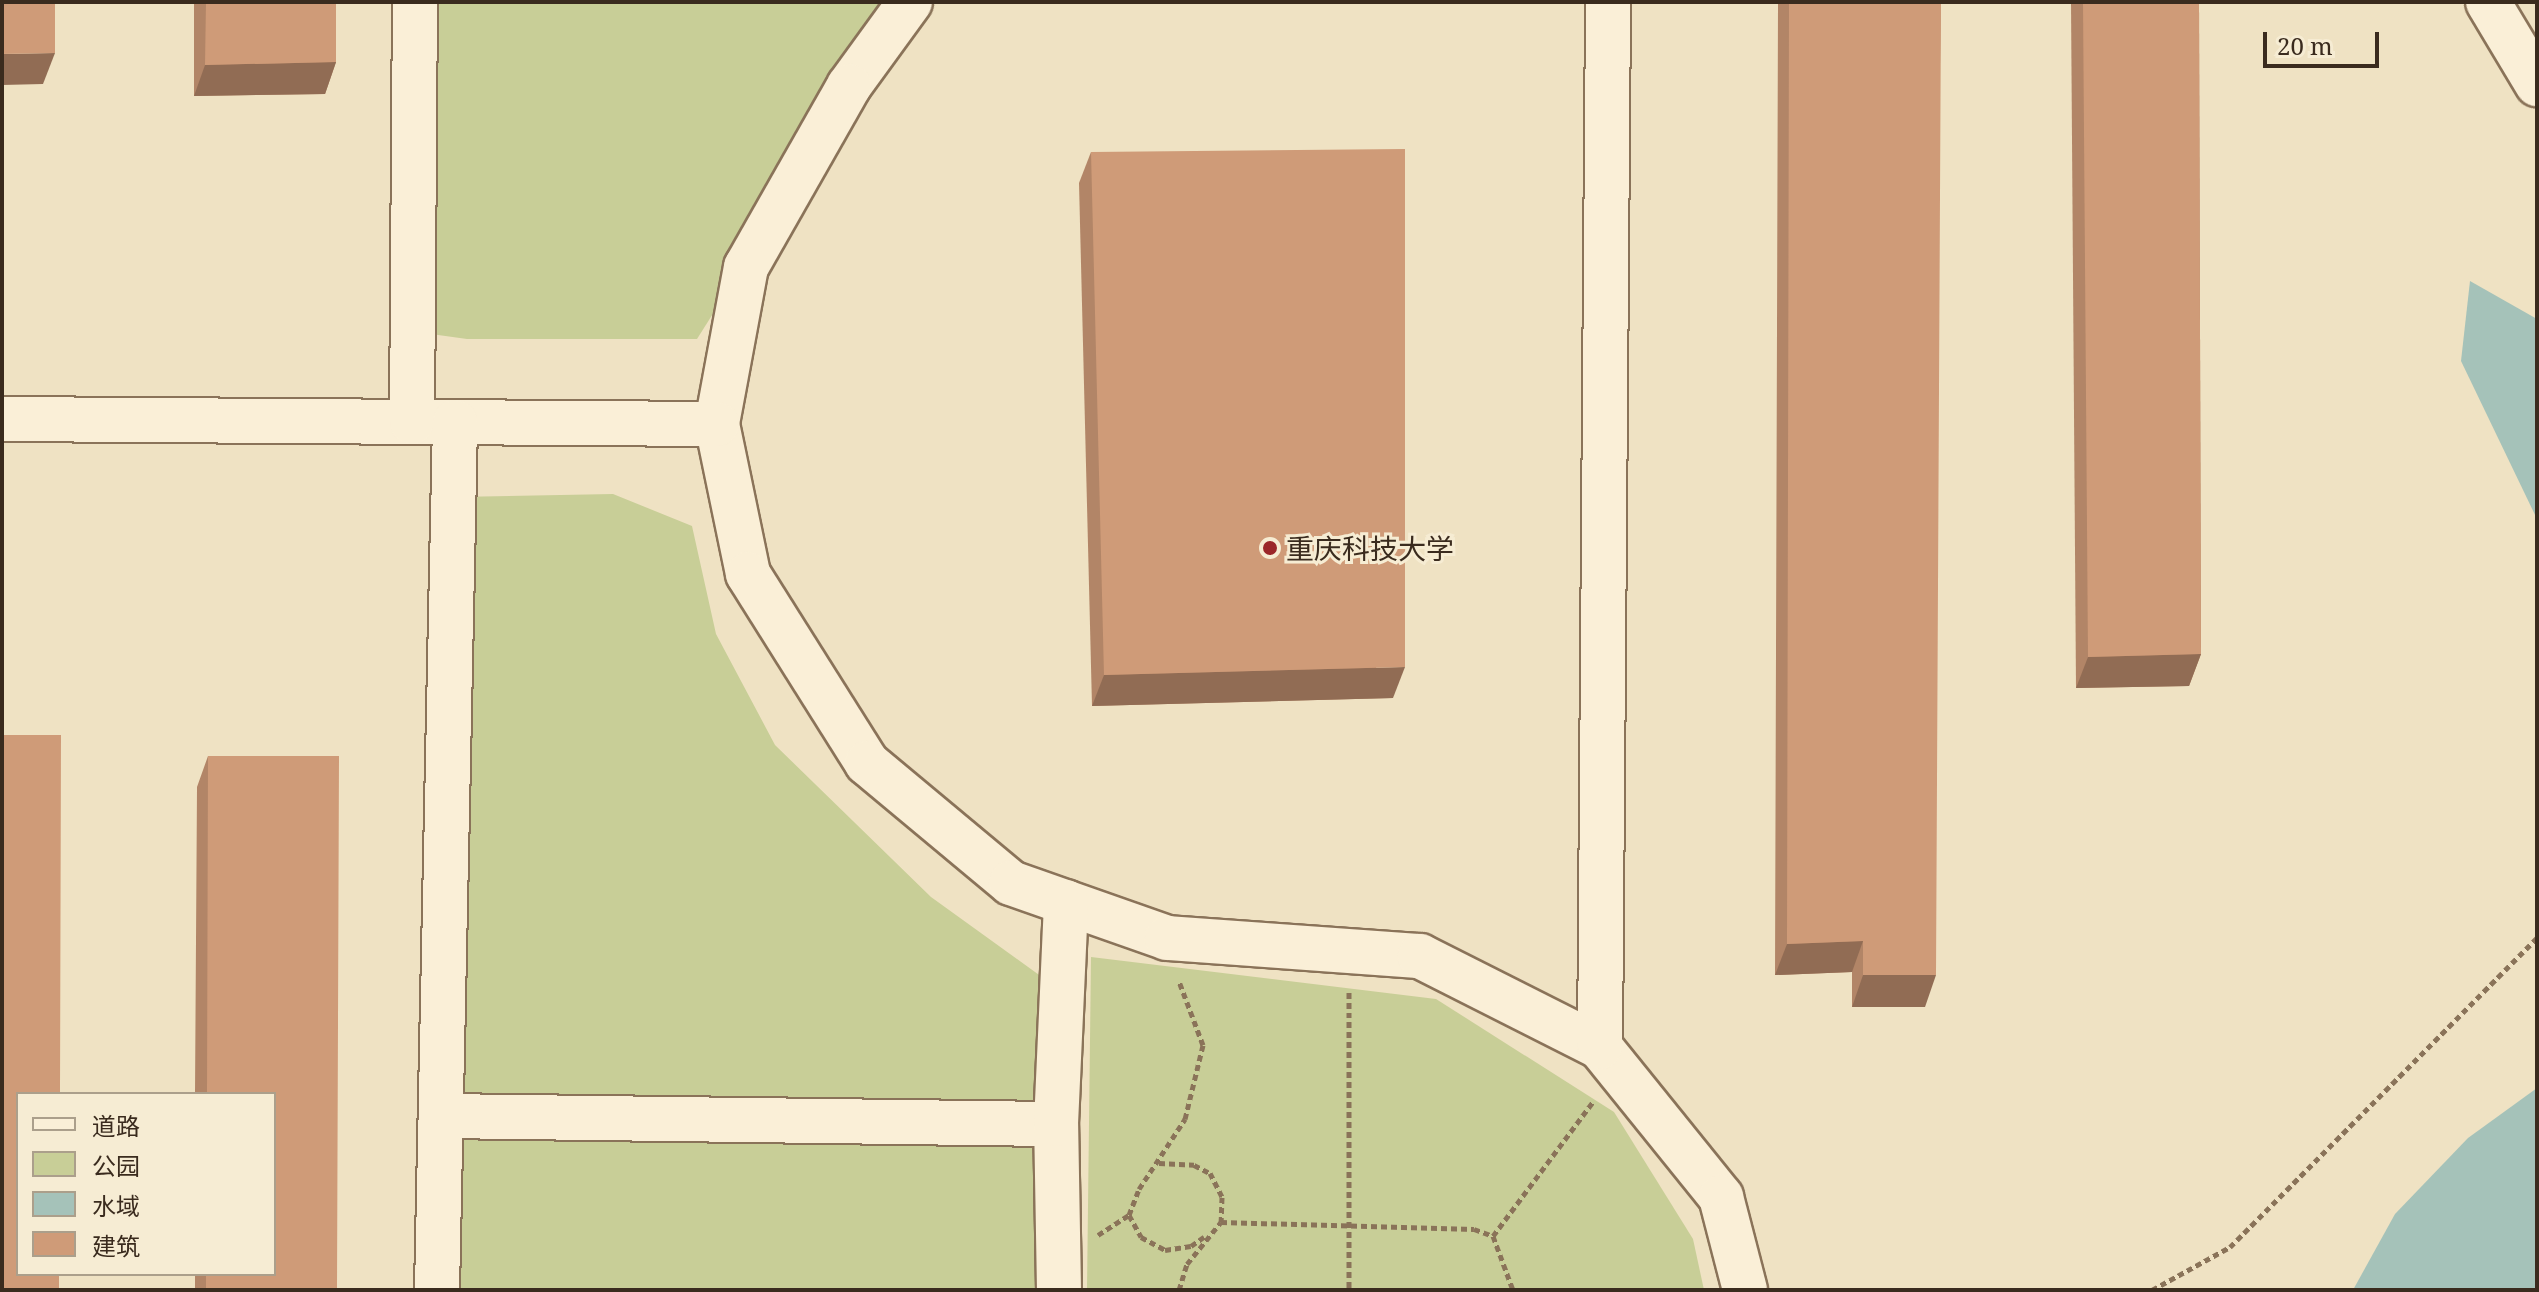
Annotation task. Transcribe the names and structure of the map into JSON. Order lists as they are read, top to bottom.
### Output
{
  "places": ["重庆科技大学"],
  "legend": [
    "道路",
    "公园",
    "水域",
    "建筑"
  ],
  "scale_bar": "20 m"
}
